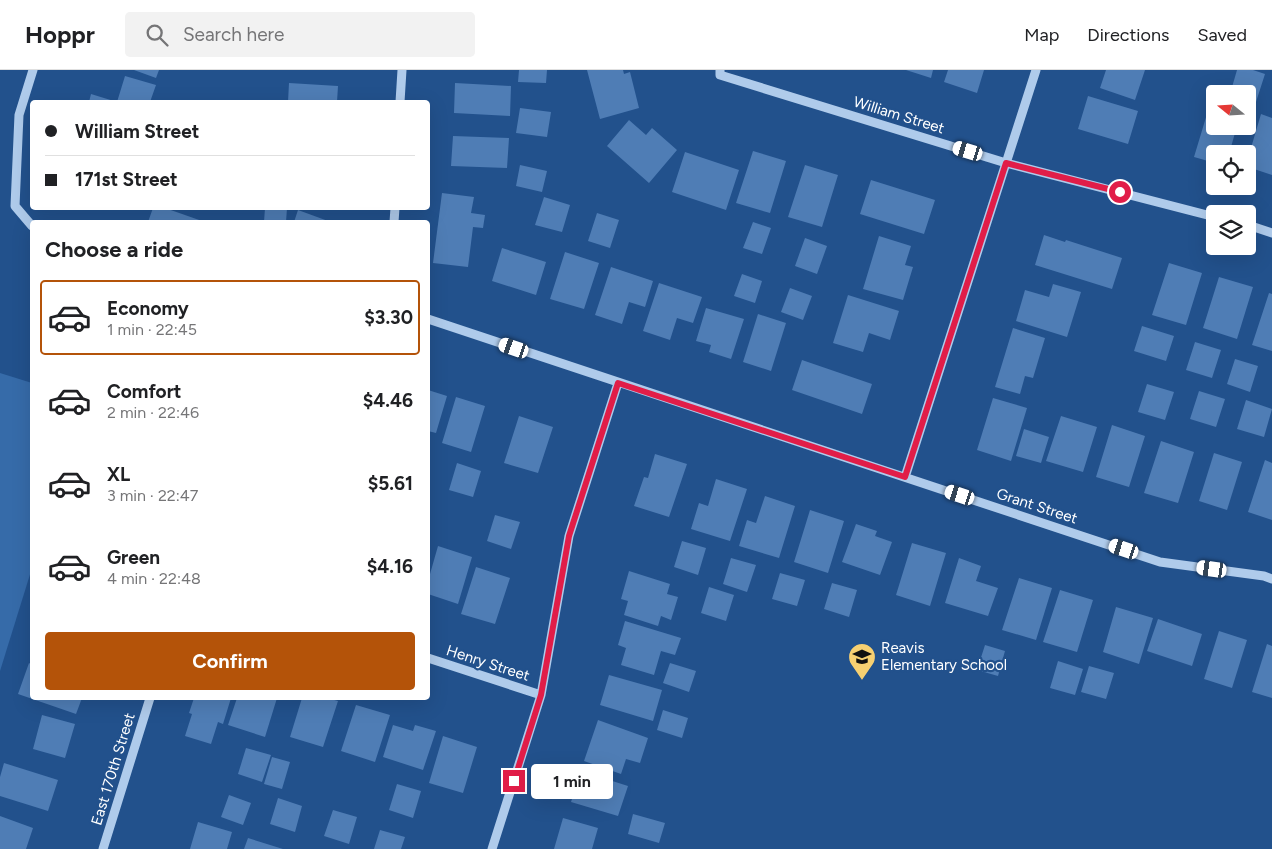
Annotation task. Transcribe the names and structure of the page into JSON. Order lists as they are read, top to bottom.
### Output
{
  "streets": {
    "street": [
      "William Street",
      "Grant Street",
      "Henry Street",
      "East 170th Street"
    ]
  },
  "places": {
    "school or university": ["Reavis Elementary School"]
  },
  "north": "left",
  "page": {
    "header": "Hoppr",
    "search": "Search here",
    "nav": ["Map", "Directions", "Saved"],
    "banner": ["William Street", "171st Street"],
    "heading": "Choose a ride",
    "list": [
      {
        "name": "Economy",
        "note": "1 min · 22:45",
        "value": "$3.30"
      },
      {
        "name": "Comfort",
        "note": "2 min · 22:46",
        "value": "$4.46"
      },
      {
        "name": "XL",
        "note": "3 min · 22:47",
        "value": "$5.61"
      },
      {
        "name": "Green",
        "note": "4 min · 22:48",
        "value": "$4.16"
      }
    ],
    "buttons": "Confirm",
    "bubble": "1 min"
  }
}
